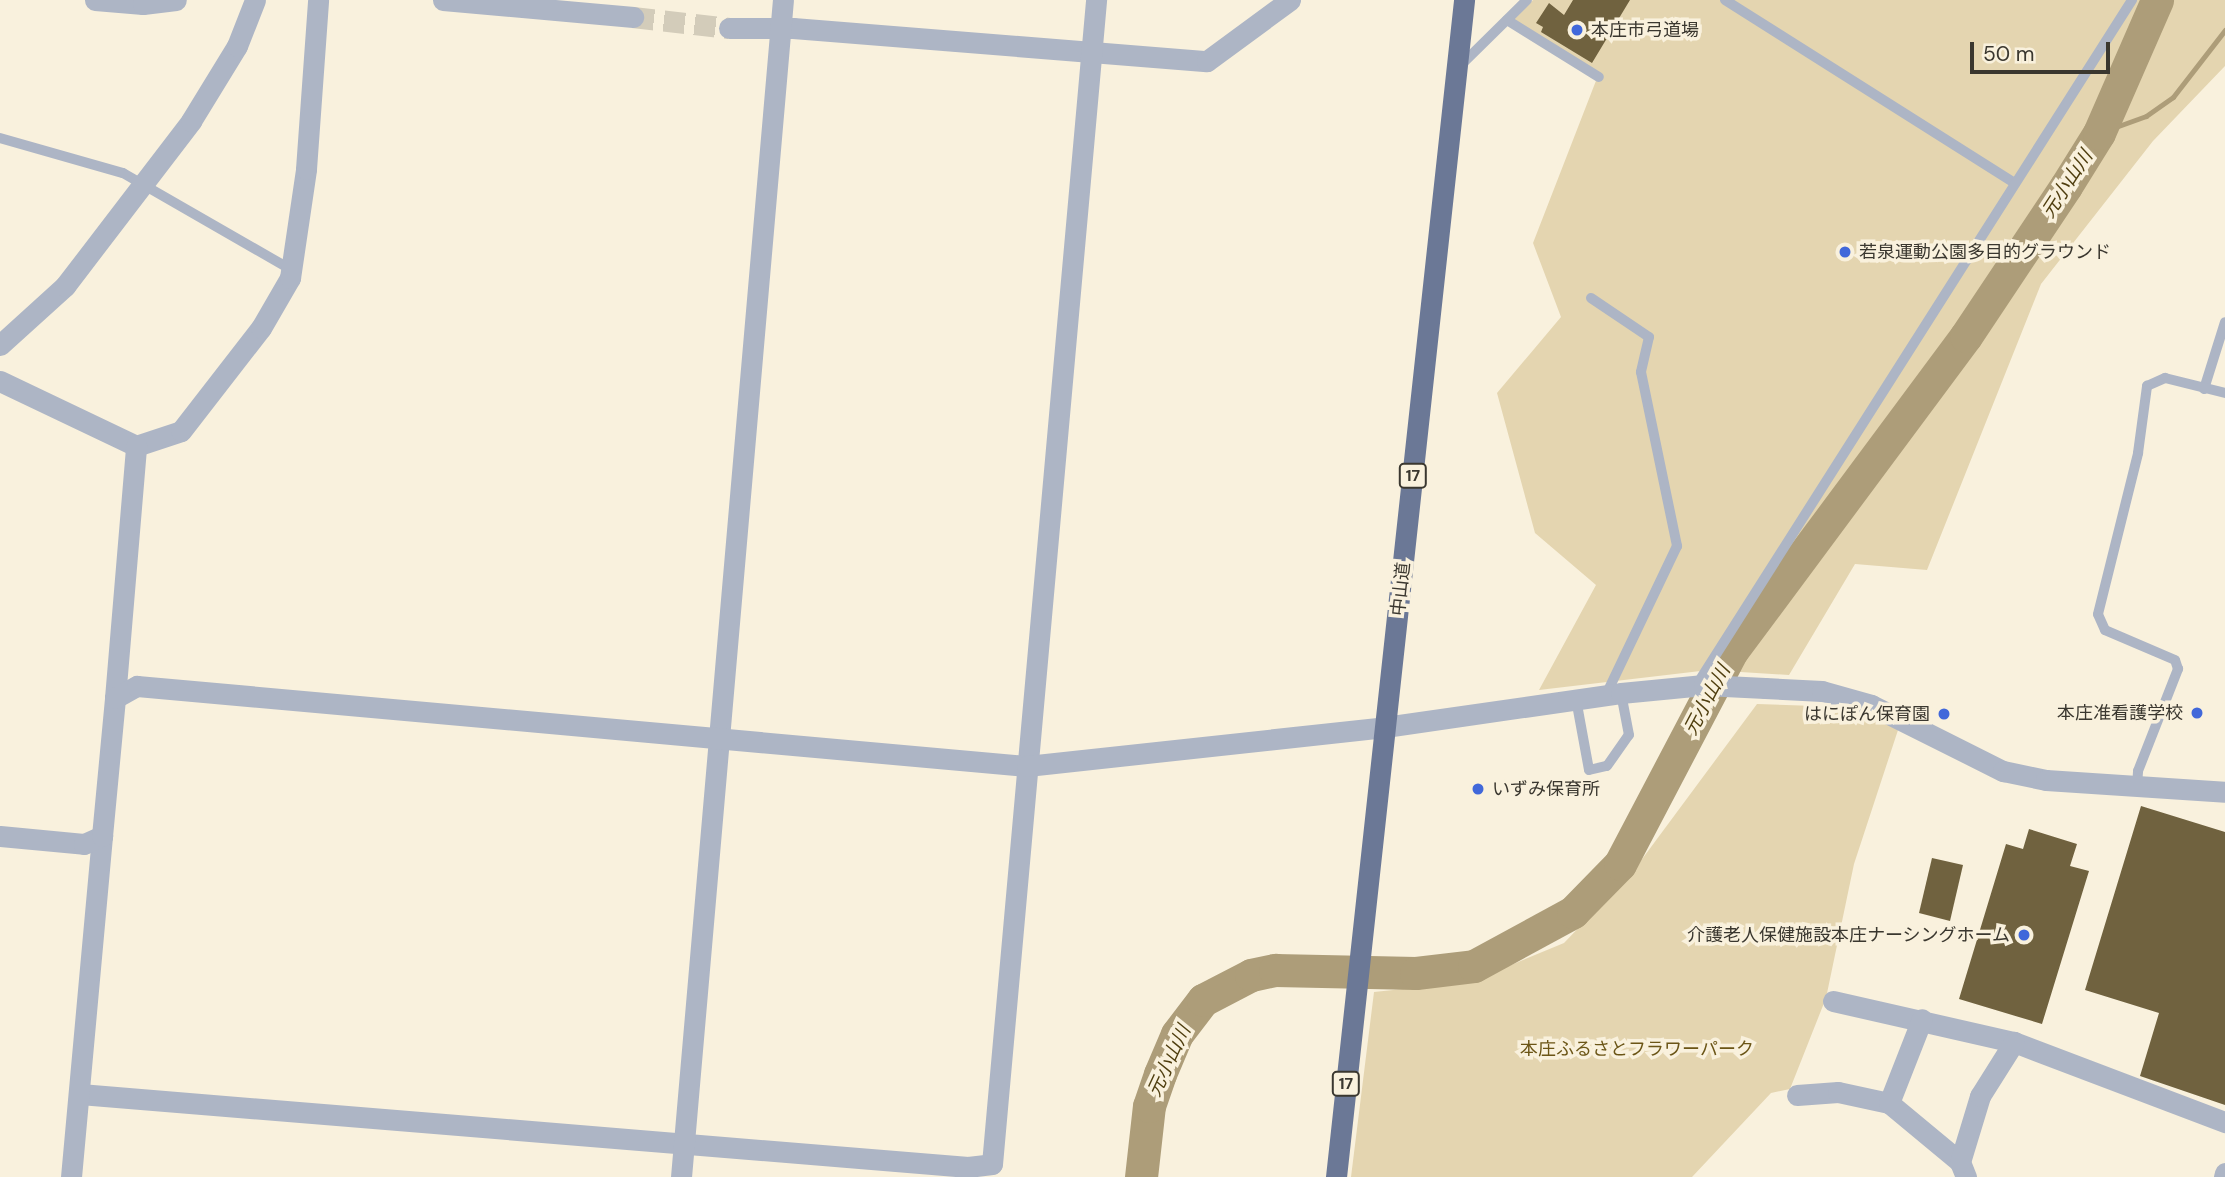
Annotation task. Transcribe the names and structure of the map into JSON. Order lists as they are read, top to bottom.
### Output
{
  "streets": {
    "highway": ["17", "中山道"]
  },
  "water": ["元小山川"],
  "parks": ["本庄ふるさとフラワーパーク"],
  "places": [
    "本庄市弓道場",
    "若泉運動公園多目的グラウンド",
    "本庄准看護学校",
    "はにぽん保育園",
    "いずみ保育所",
    "介護老人保健施設本庄ナーシングホーム"
  ],
  "scale_bar": "50 m"
}
